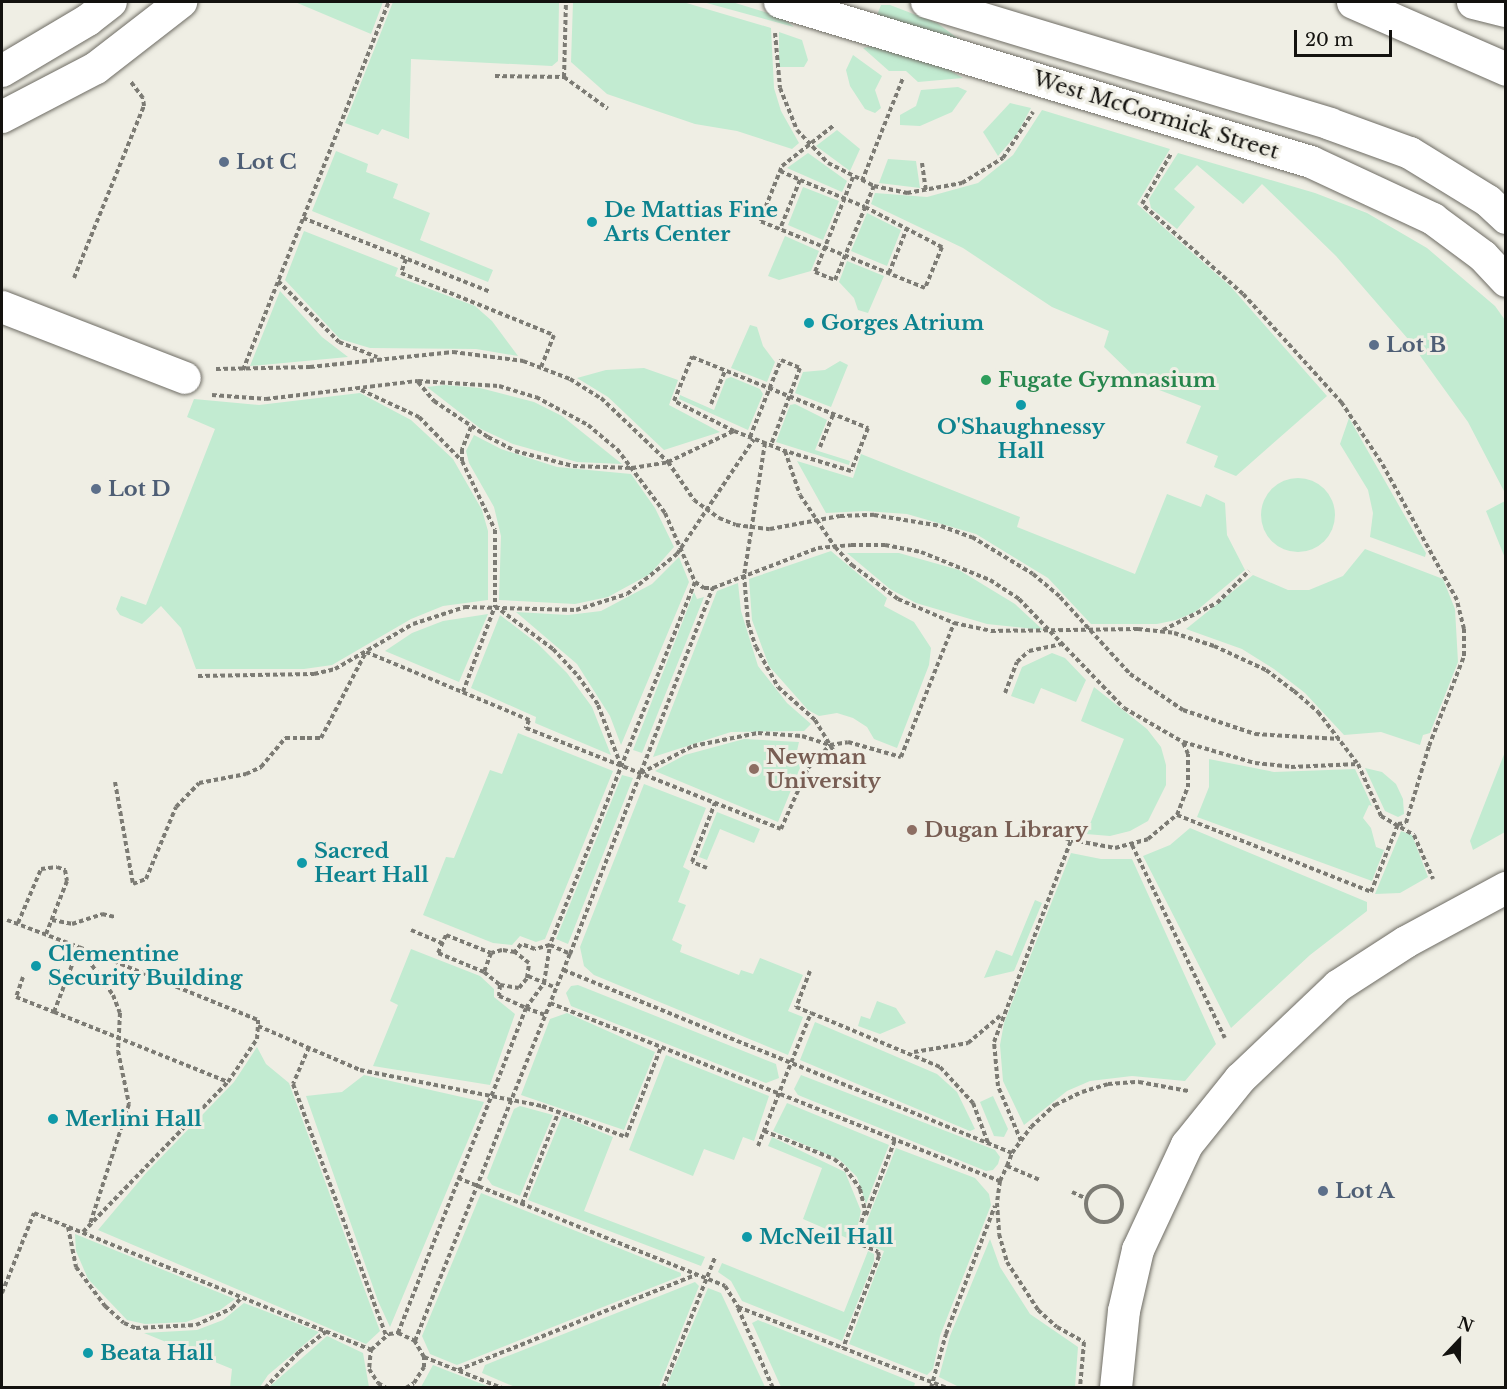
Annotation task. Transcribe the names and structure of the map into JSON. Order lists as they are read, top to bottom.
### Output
{
  "streets": {
    "street": ["West McCormick Street"]
  },
  "places": [
    "Lot C",
    "De Mattias Fine Arts Center",
    "Gorges Atrium",
    "Lot B",
    "Fugate Gymnasium",
    "O'Shaughnessy Hall",
    "Lot D",
    "Newman University",
    "Dugan Library",
    "Sacred Heart Hall",
    "Clementine Security Building",
    "Merlini Hall",
    "Lot A",
    "McNeil Hall",
    "Beata Hall"
  ],
  "scale_bar": "20 m",
  "north": "top"
}
